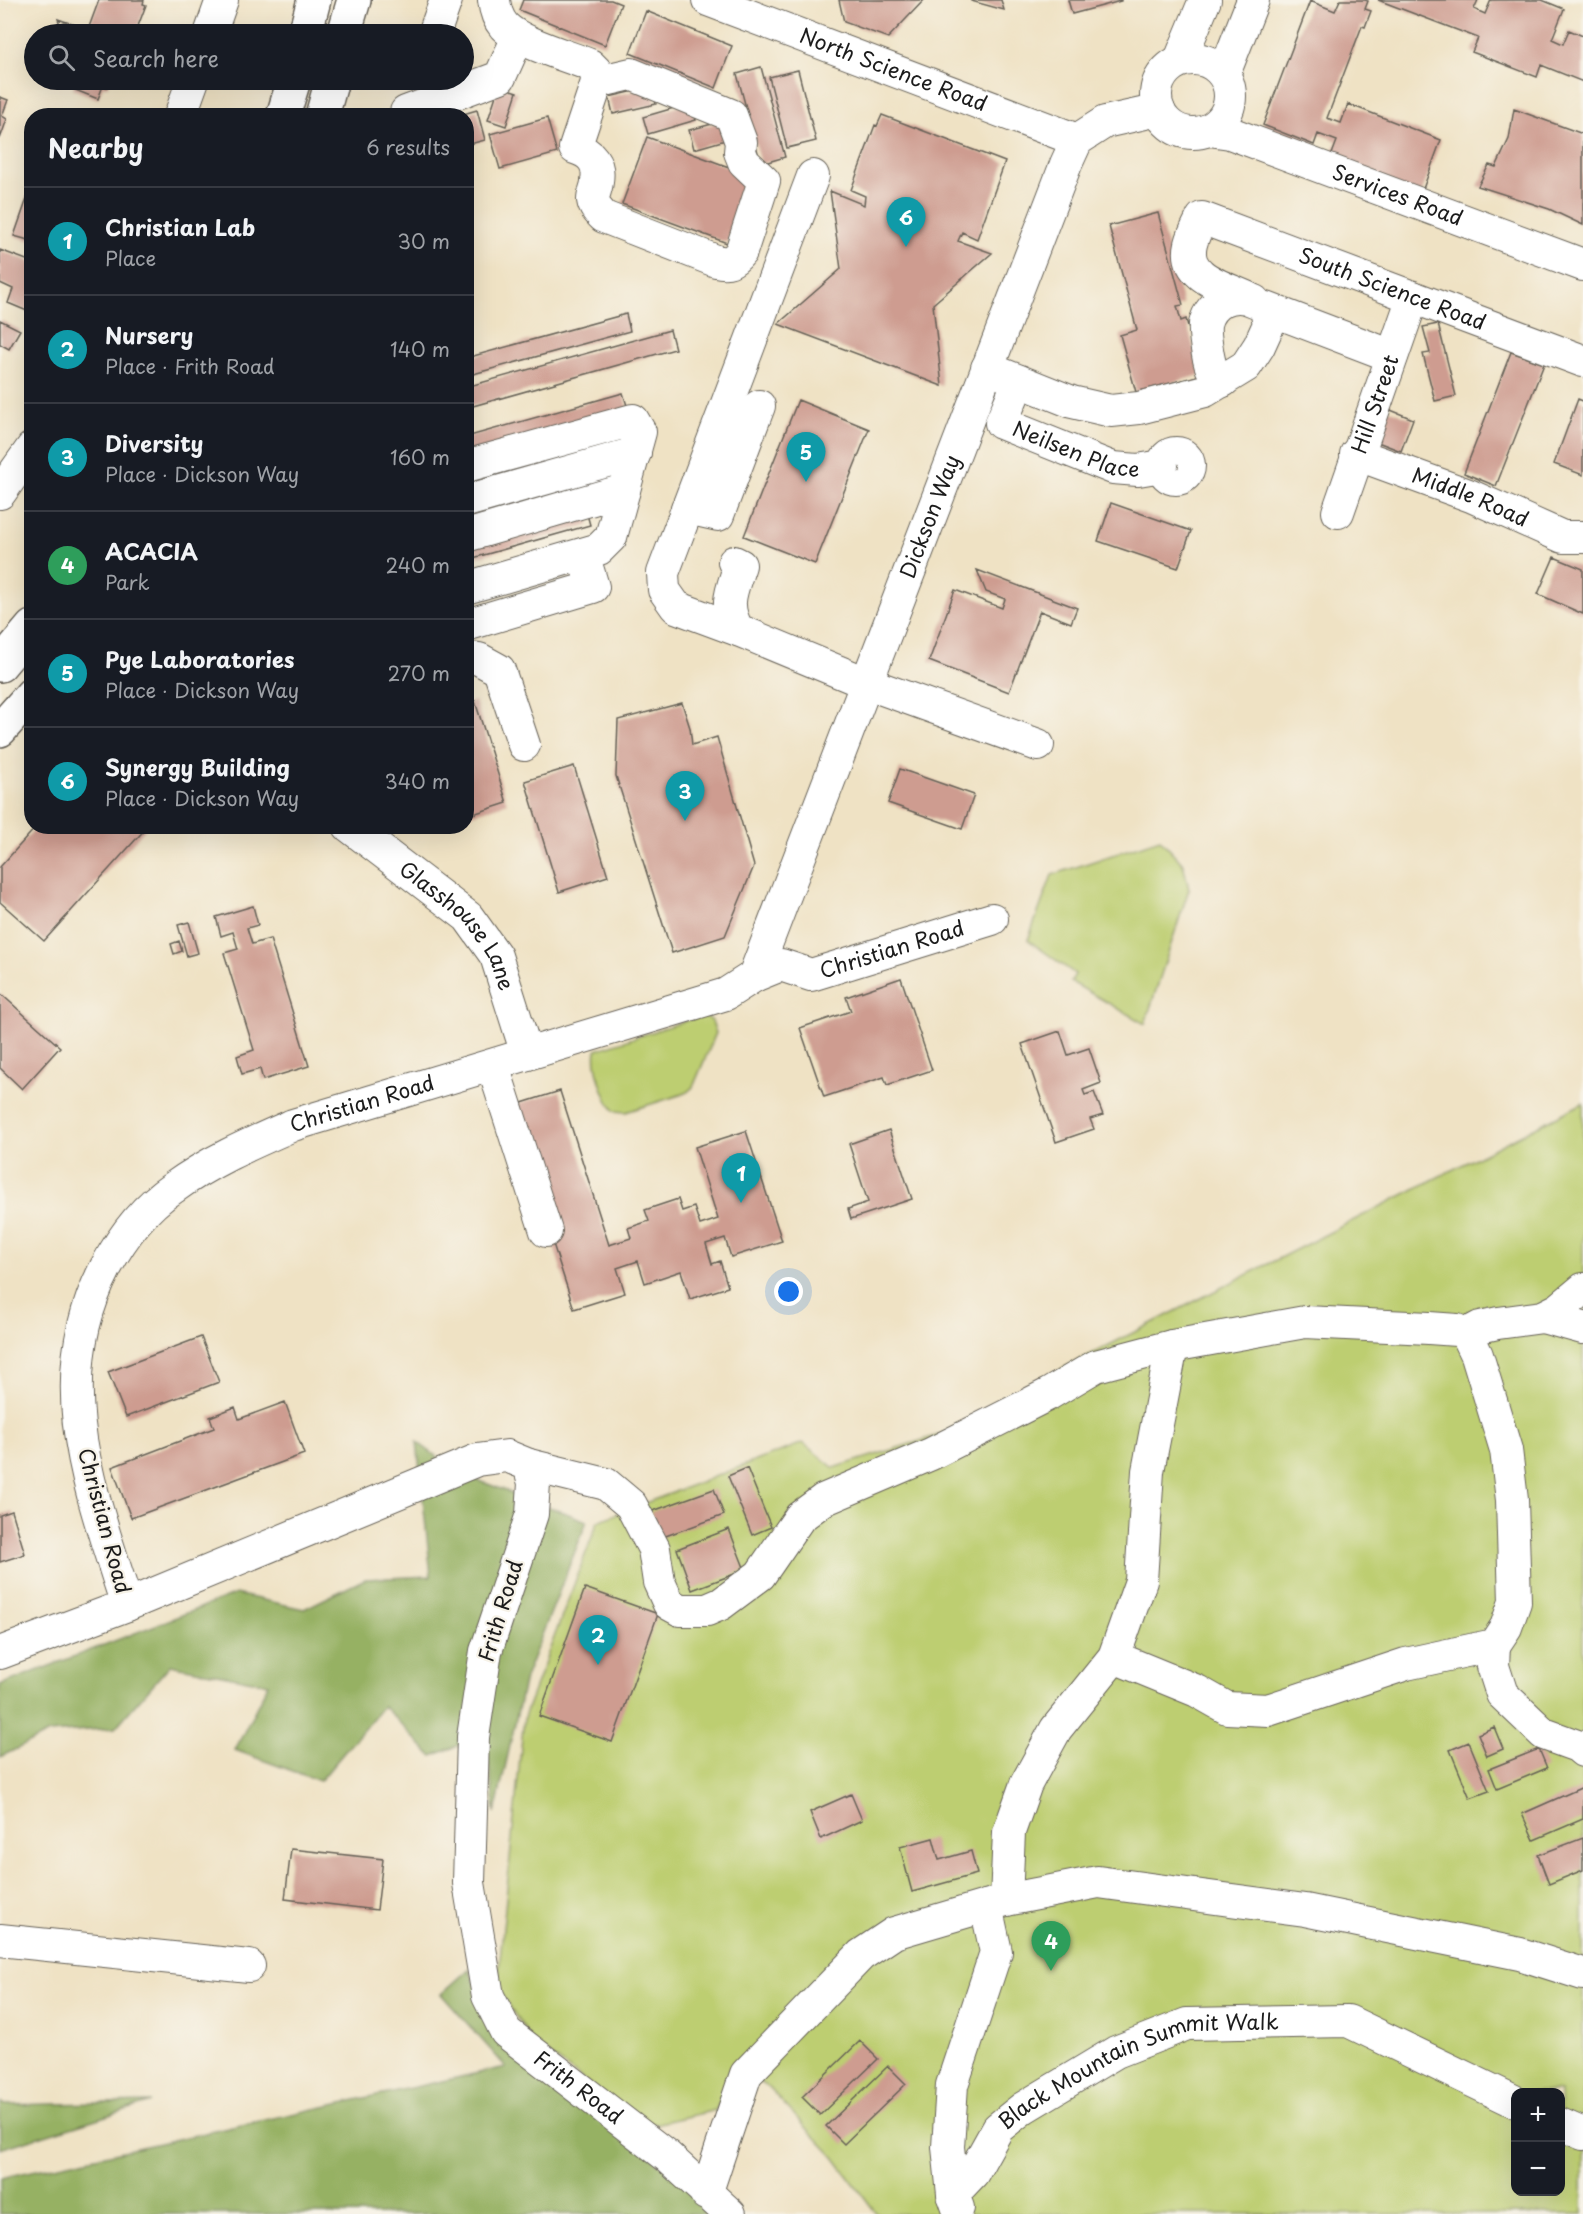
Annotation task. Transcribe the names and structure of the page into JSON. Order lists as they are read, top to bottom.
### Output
{
  "streets": {
    "street": [
      "North Science Road",
      "Services Road",
      "South Science Road",
      "Hill Street",
      "Neilsen Place",
      "Middle Road",
      "Dickson Way",
      "Glasshouse Lane",
      "Christian Road",
      "Frith Road",
      "Black Mountain Summit Walk"
    ]
  },
  "crossings": [
    ["North Science Road", "Dickson Way"],
    ["South Science Road", "Hill Street"],
    ["Hill Street", "Middle Road"],
    ["Dickson Way", "Christian Road"],
    ["Glasshouse Lane", "Christian Road"]
  ],
  "page": {
    "search": "Search here",
    "heading": ["Nearby", "6 results"],
    "list": [
      {
        "mark": "1",
        "name": "Christian Lab",
        "note": "Place",
        "value": "30 m"
      },
      {
        "mark": "2",
        "name": "Nursery",
        "note": "Place · Frith Road",
        "value": "140 m"
      },
      {
        "mark": "3",
        "name": "Diversity",
        "note": "Place · Dickson Way",
        "value": "160 m"
      },
      {
        "mark": "4",
        "name": "ACACIA",
        "note": "Park",
        "value": "240 m"
      },
      {
        "mark": "5",
        "name": "Pye Laboratories",
        "note": "Place · Dickson Way",
        "value": "270 m"
      },
      {
        "mark": "6",
        "name": "Synergy Building",
        "note": "Place · Dickson Way",
        "value": "340 m"
      }
    ],
    "pins": [
      "6",
      "5",
      "3",
      "1",
      "2",
      "4"
    ],
    "map_buttons": ["+", "−"]
  }
}
